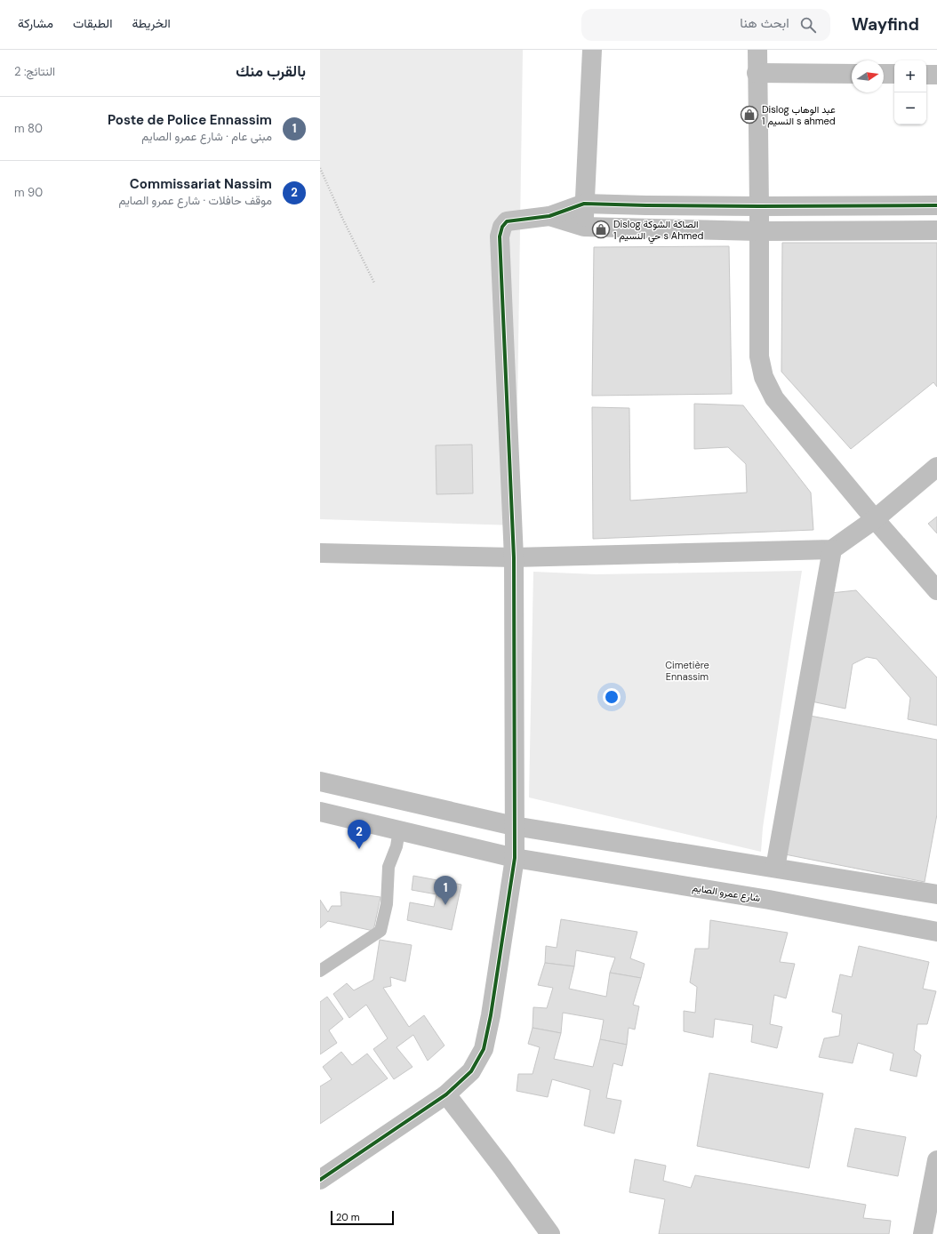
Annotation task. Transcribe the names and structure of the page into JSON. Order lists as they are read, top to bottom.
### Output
{
  "streets": {
    "street": ["شارع عمرو الصايم"]
  },
  "parks": ["Cimetière Ennassim"],
  "places": {
    "shop": ["Dislog عبد الوهاب النسيم 1 s ahmed", "Dislog الصاكة الشوكة حي النسيم 1 s Ahmed"]
  },
  "scale_bar": "20 m",
  "north": "right",
  "page": {
    "header": "Wayfind",
    "search": "ابحث هنا",
    "nav": ["الخريطة", "الطبقات", "مشاركة"],
    "heading": ["بالقرب منك", "النتائج: 2"],
    "map_buttons": ["+", "−"],
    "list": [
      {
        "mark": "1",
        "name": "Poste de Police Ennassim",
        "note": "مبنى عام · شارع عمرو الصايم",
        "value": "80 m"
      },
      {
        "mark": "2",
        "name": "Commissariat Nassim",
        "note": "موقف حافلات · شارع عمرو الصايم",
        "value": "90 m"
      }
    ],
    "pins": ["2", "1"],
    "scale": "20 m"
  }
}
